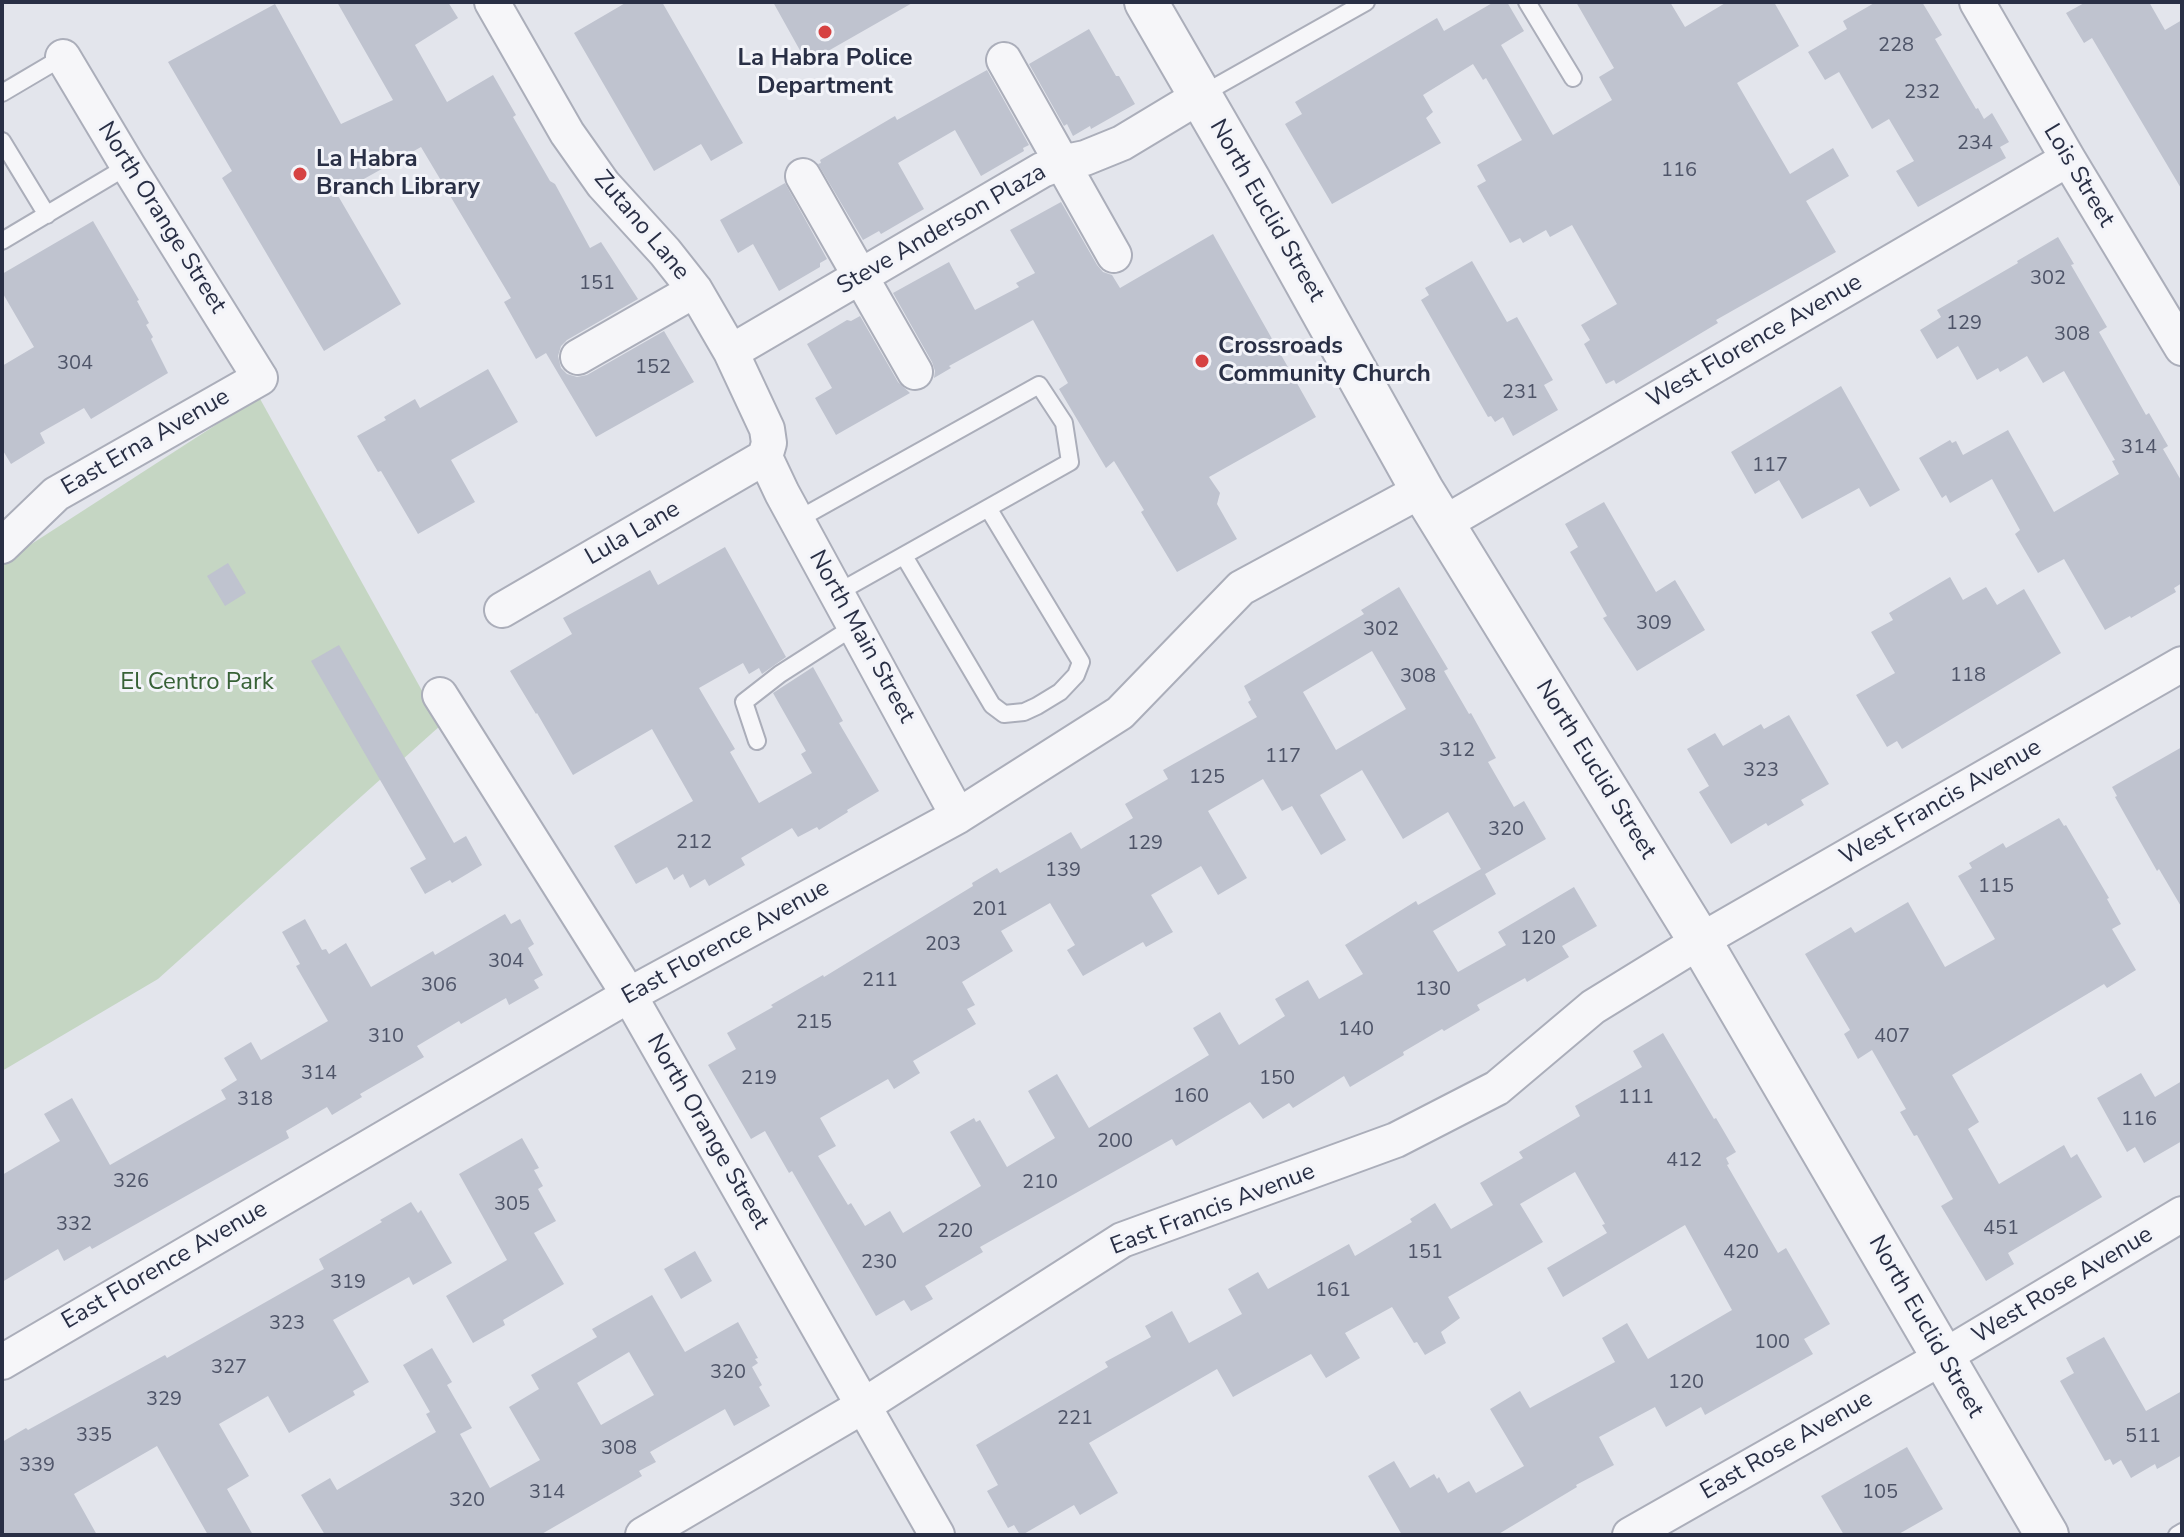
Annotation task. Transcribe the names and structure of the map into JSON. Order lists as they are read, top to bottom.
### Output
{
  "streets": {
    "street": [
      "Lois Street",
      "North Euclid Street",
      "North Orange Street",
      "Zutano Lane",
      "Steve Anderson Plaza",
      "West Florence Avenue",
      "East Erna Avenue",
      "Lula Lane",
      "North Main Street",
      "West Francis Avenue",
      "East Florence Avenue",
      "East Francis Avenue",
      "West Rose Avenue",
      "East Rose Avenue"
    ]
  },
  "crossings": [
    ["Lois Street", "West Florence Avenue"],
    ["North Euclid Street", "Steve Anderson Plaza"],
    ["North Euclid Street", "West Florence Avenue"],
    ["North Euclid Street", "West Francis Avenue"],
    ["North Euclid Street", "East Florence Avenue"],
    ["North Euclid Street", "East Francis Avenue"],
    ["North Euclid Street", "West Rose Avenue"],
    ["North Euclid Street", "East Rose Avenue"],
    ["North Orange Street", "East Erna Avenue"],
    ["North Orange Street", "East Florence Avenue"],
    ["North Orange Street", "East Francis Avenue"],
    ["Zutano Lane", "Steve Anderson Plaza"],
    ["Zutano Lane", "Lula Lane"],
    ["Zutano Lane", "North Main Street"],
    ["West Florence Avenue", "East Florence Avenue"],
    ["Lula Lane", "North Main Street"],
    ["North Main Street", "East Florence Avenue"],
    ["West Francis Avenue", "East Francis Avenue"],
    ["West Rose Avenue", "East Rose Avenue"]
  ],
  "parks": ["El Centro Park"],
  "places": ["La Habra Police Department", "La Habra Branch Library", "Crossroads Community Church"],
  "house_numbers": [
    "228",
    "232",
    "234",
    "116",
    "302",
    "151",
    "129",
    "308",
    "304",
    "152",
    "231",
    "314",
    "117",
    "309",
    "302",
    "118",
    "308",
    "312",
    "117",
    "323",
    "125",
    "320",
    "212",
    "129",
    "139",
    "115",
    "201",
    "120",
    "203",
    "304",
    "211",
    "306",
    "130",
    "215",
    "140",
    "310",
    "407",
    "314",
    "219",
    "150",
    "160",
    "111",
    "318",
    "116",
    "200",
    "412",
    "326",
    "210",
    "305",
    "332",
    "451",
    "220",
    "151",
    "420",
    "230",
    "319",
    "161",
    "323",
    "100",
    "327",
    "320",
    "120",
    "329",
    "221",
    "335",
    "511",
    "308",
    "339",
    "314",
    "105",
    "320"
  ]
}
